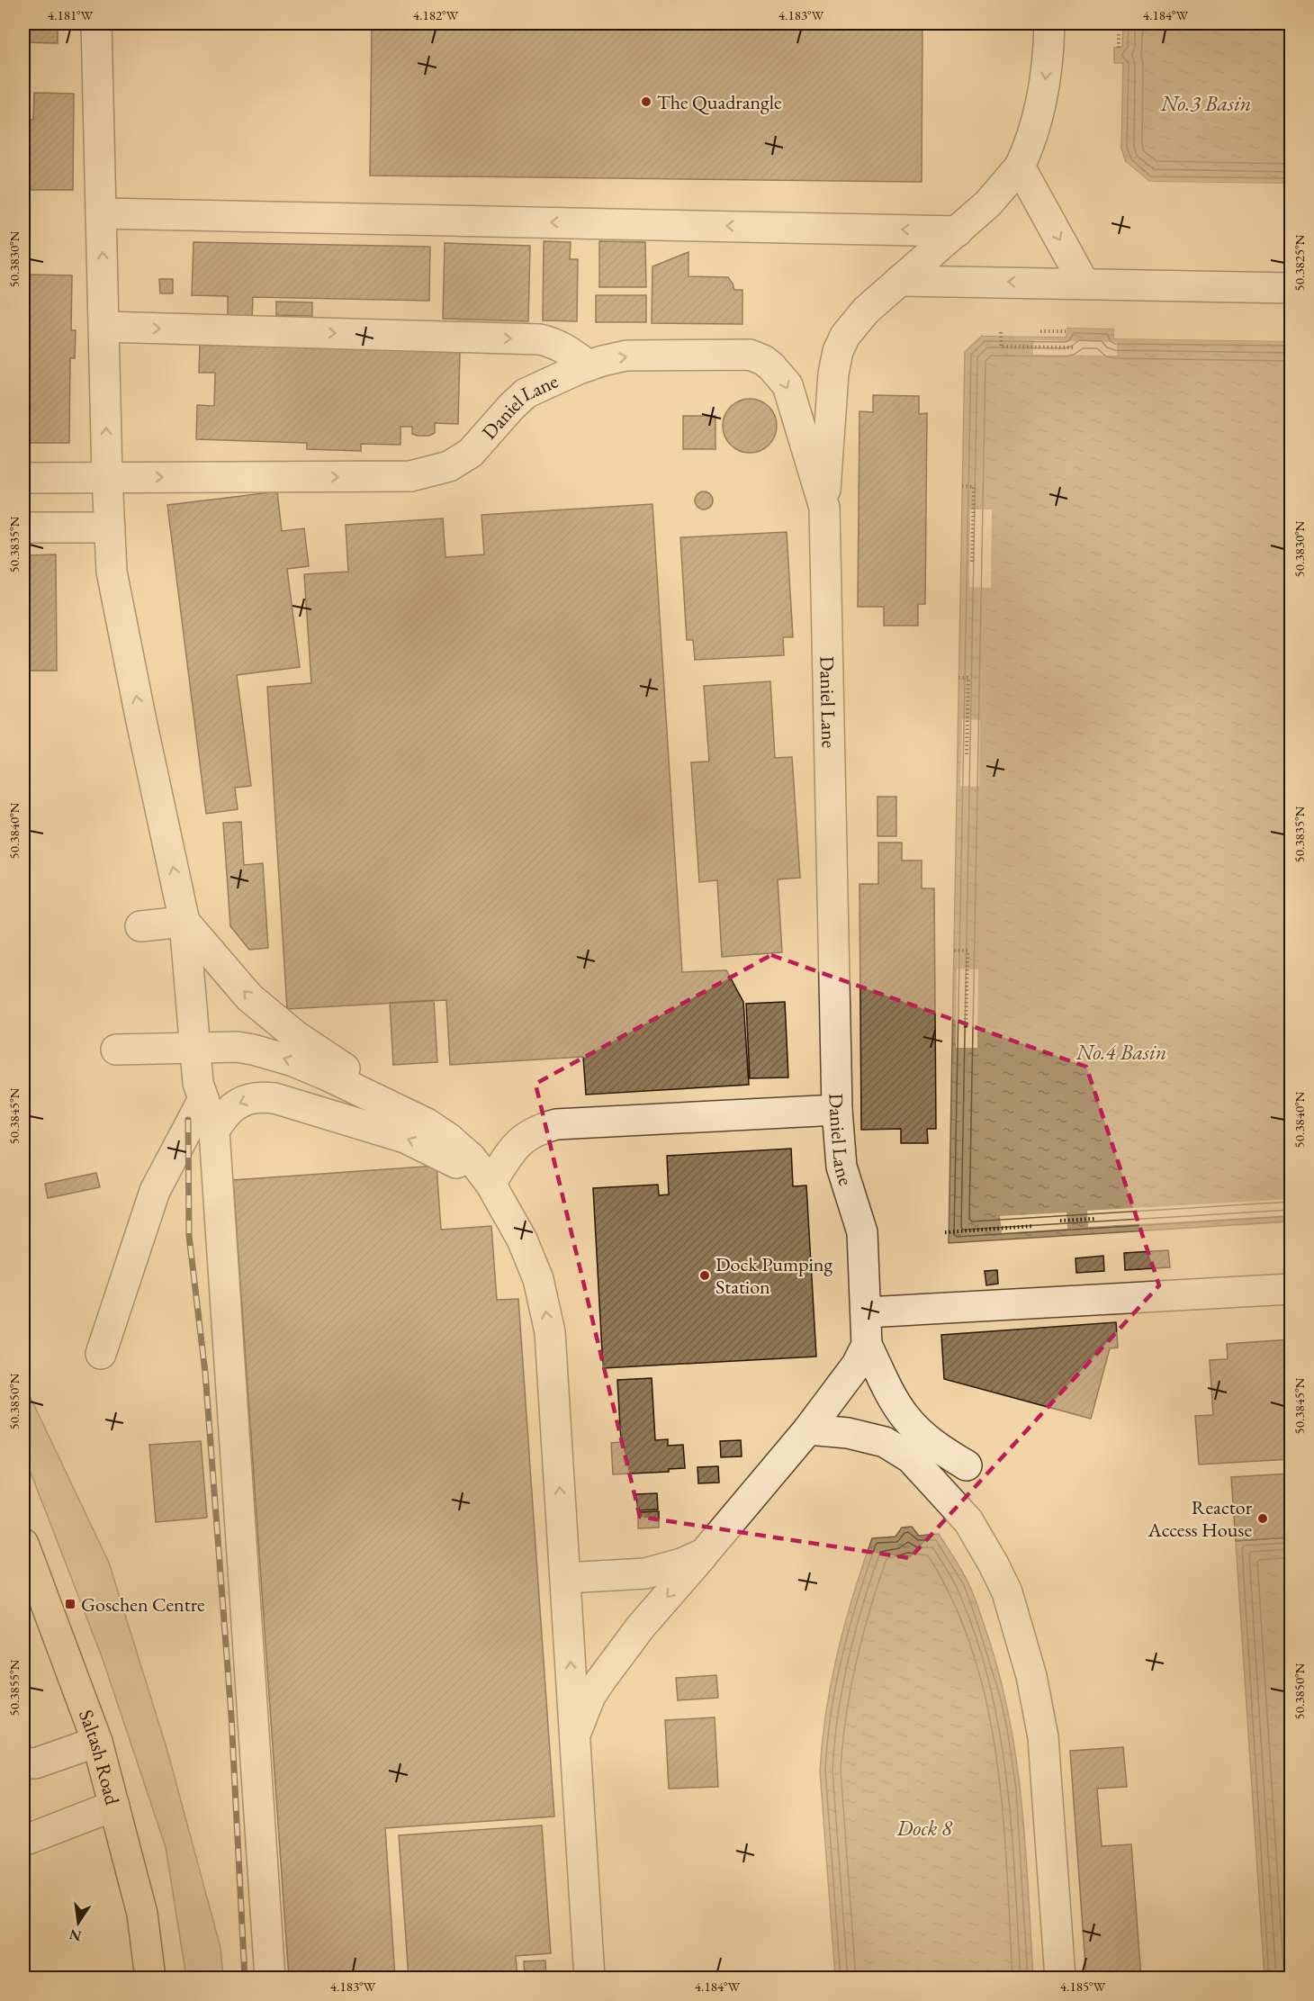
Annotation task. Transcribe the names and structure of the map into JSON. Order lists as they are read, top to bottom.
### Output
{
  "streets": {
    "main road": ["Saltash Road"],
    "lane": ["Daniel Lane"]
  },
  "water": ["No.3 Basin", "No.4 Basin", "Dock 8"],
  "places": {
    "other": ["The Quadrangle", "Dock Pumping Station", "Reactor Access House"],
    "transit": ["Goschen Centre"]
  },
  "north": "bottom",
  "coordinates": [
    "4.181°W",
    "4.182°W",
    "4.183°W",
    "4.184°W",
    "50.3830°N",
    "50.3825°N",
    "50.3835°N",
    "50.3840°N",
    "50.3845°N",
    "50.3850°N",
    "50.3855°N",
    "4.185°W"
  ]
}
